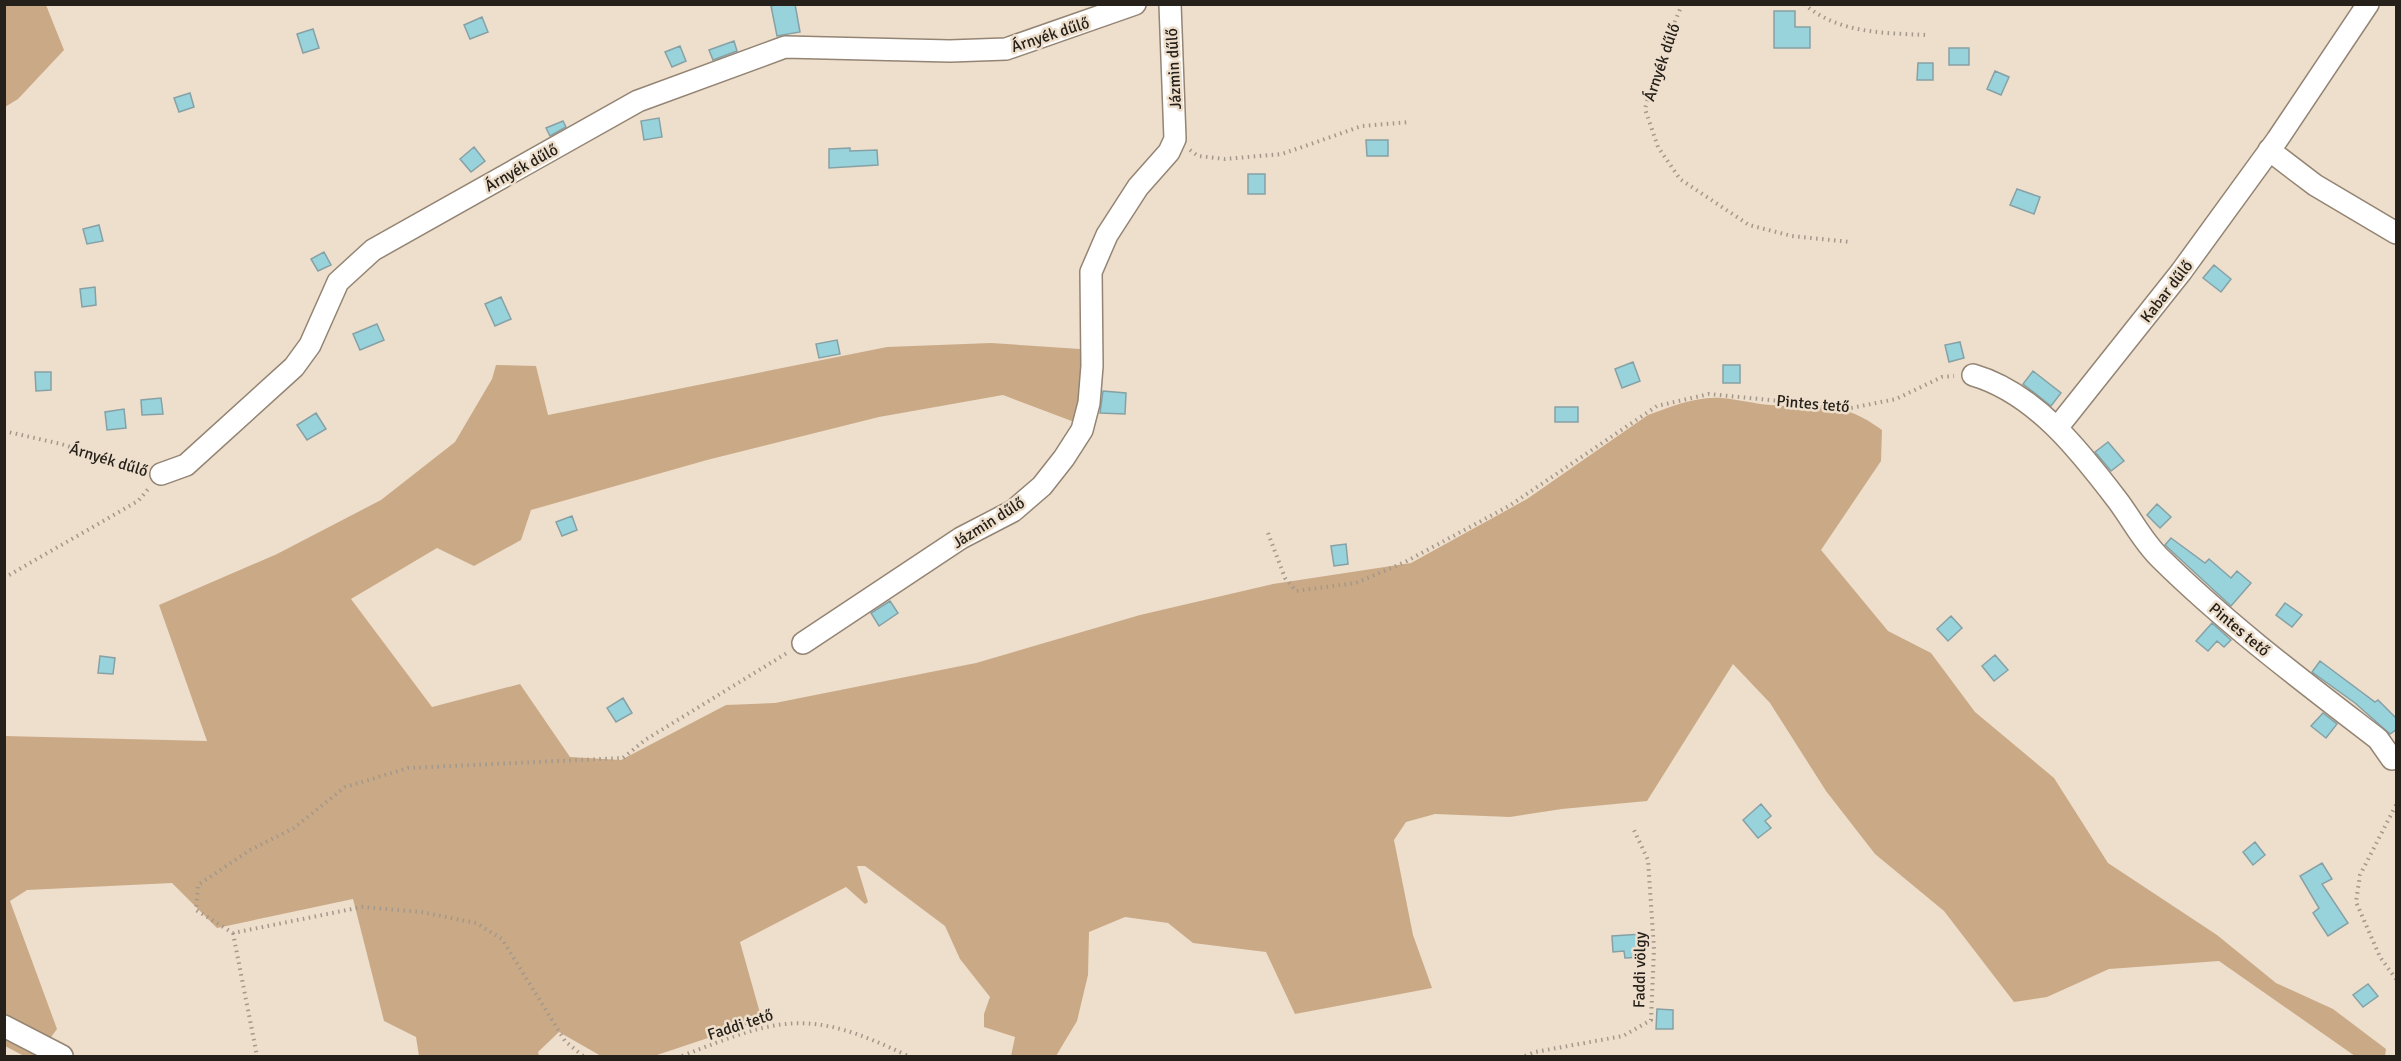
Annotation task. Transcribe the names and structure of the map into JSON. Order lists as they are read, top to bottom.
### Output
{
  "streets": {
    "street": [
      "Árnyék dűlő",
      "Jázmin dűlő",
      "Kabar dűlő",
      "Pintes tető"
    ],
    "path": ["Faddi völgy", "Faddi tető"]
  },
  "crossings": [
    ["Kabar dűlő", "Pintes tető"]
  ]
}
